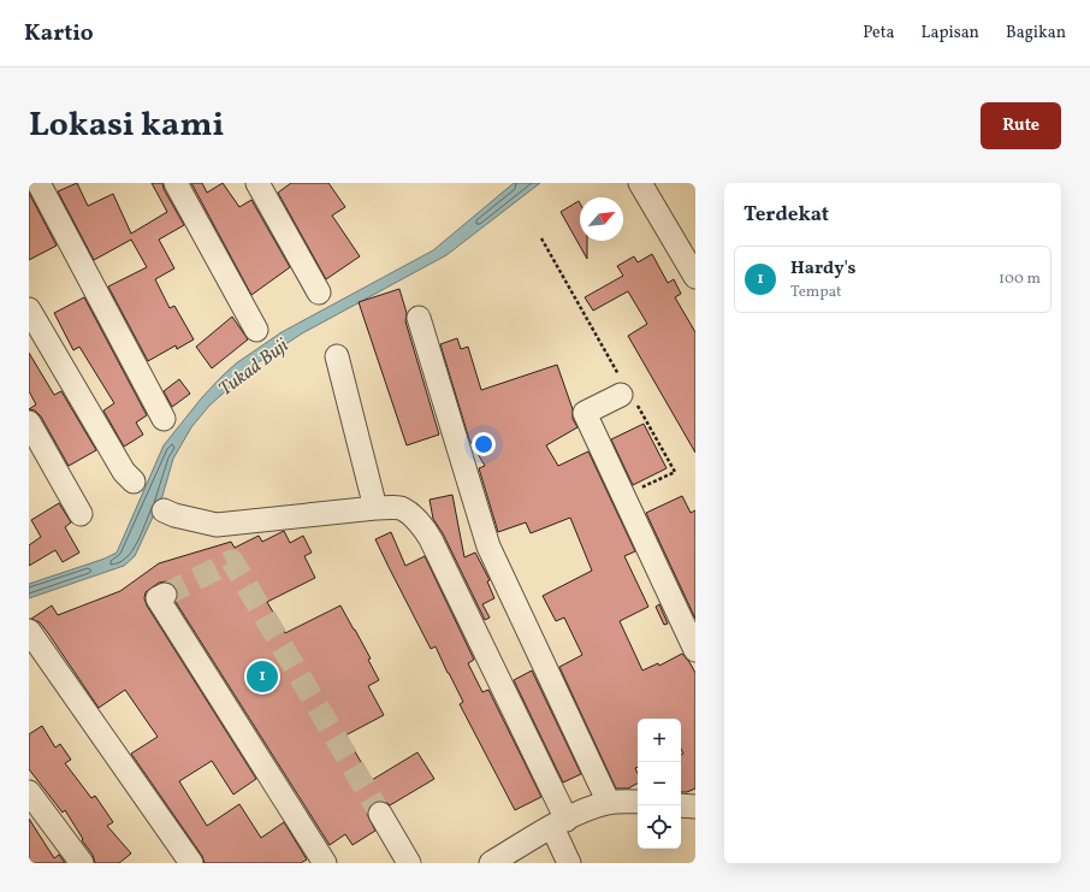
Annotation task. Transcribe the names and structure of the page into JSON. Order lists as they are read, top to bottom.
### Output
{
  "water": ["Tukad Buji"],
  "north": "top right",
  "page": {
    "header": "Kartio",
    "nav": ["Peta", "Lapisan", "Bagikan"],
    "title": "Lokasi kami",
    "buttons": "Rute",
    "heading": "Terdekat",
    "list": [
      {
        "mark": "1",
        "name": "Hardy's",
        "note": "Tempat",
        "value": "100 m"
      }
    ],
    "pins": "1",
    "map_buttons": ["+", "−"]
  }
}
